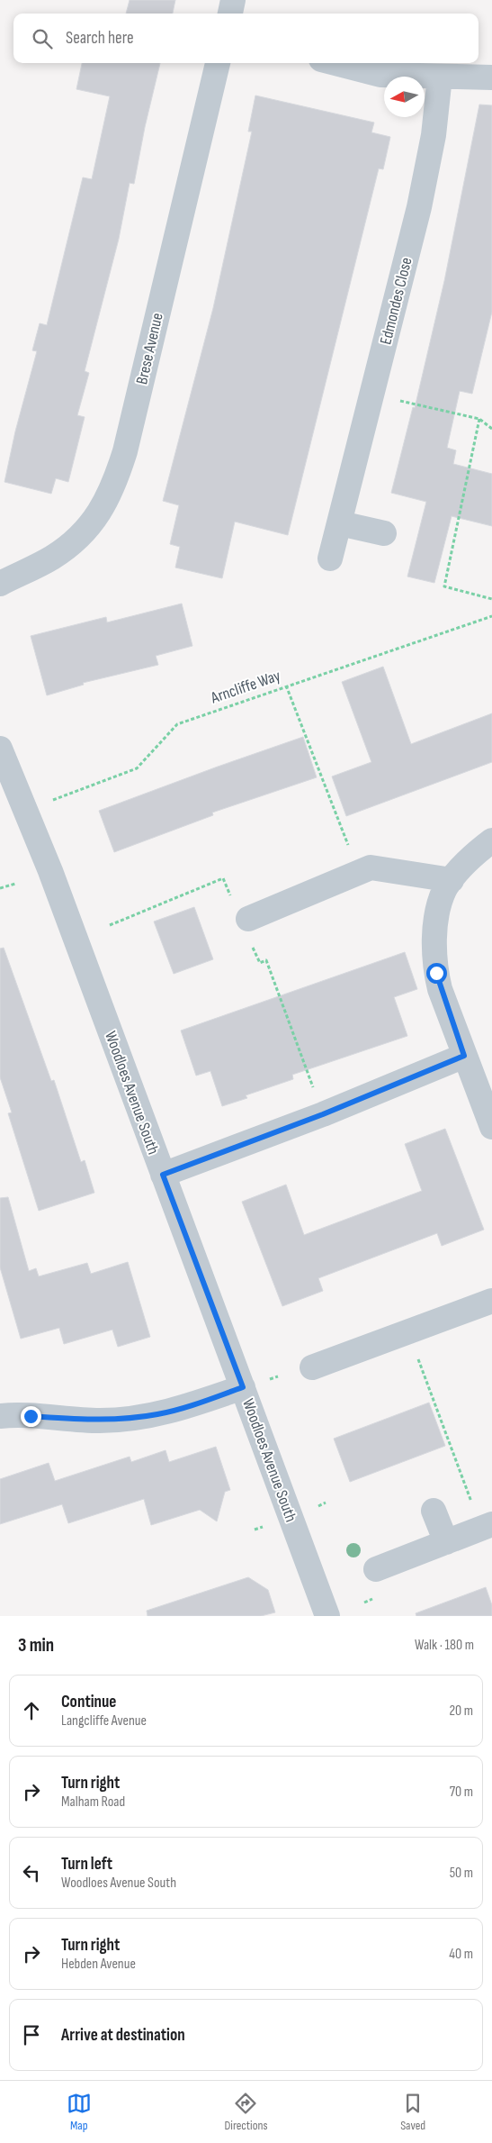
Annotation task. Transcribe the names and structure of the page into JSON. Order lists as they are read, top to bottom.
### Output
{
  "streets": {
    "street": ["Edmondes Close", "Brese Avenue", "Woodloes Avenue South"],
    "path": ["Arncliffe Way"]
  },
  "crossings": [
    ["Arncliffe Way", "Woodloes Avenue South"]
  ],
  "north": "left",
  "page": {
    "search": "Search here",
    "heading": ["3 min", "Walk · 180 m"],
    "list": [
      ["Continue", "Langcliffe Avenue", "20 m"],
      ["Turn right", "Malham Road", "70 m"],
      ["Turn left", "Woodloes Avenue South", "50 m"],
      ["Turn right", "Hebden Avenue", "40 m"],
      "Arrive at destination"
    ],
    "nav": ["Map", "Directions", "Saved"]
  }
}
